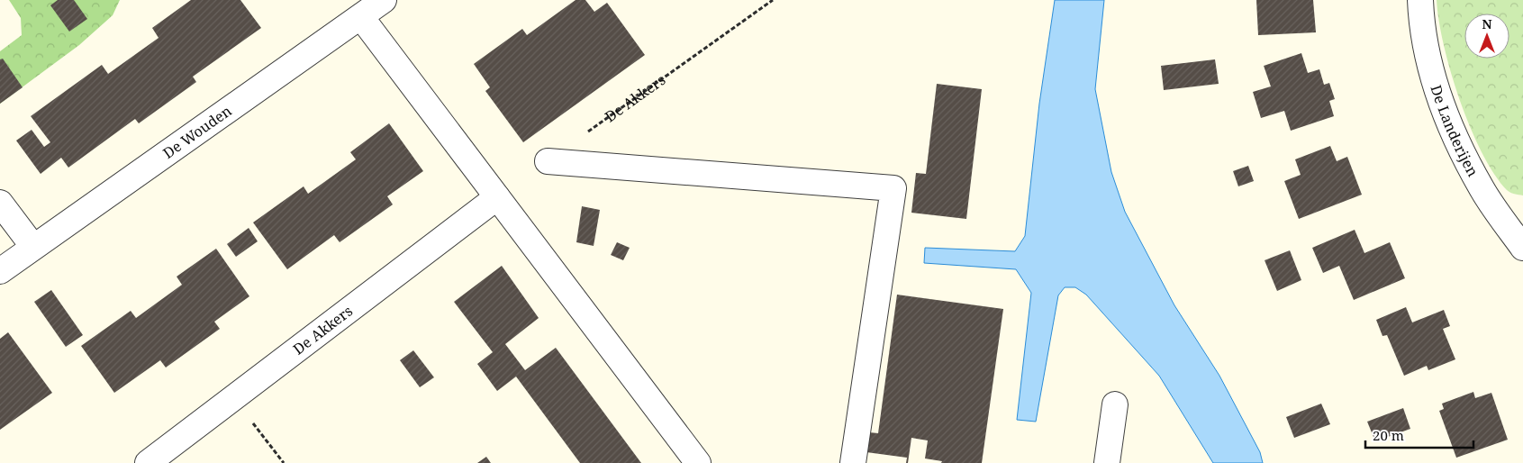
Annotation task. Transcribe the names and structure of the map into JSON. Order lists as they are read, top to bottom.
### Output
{
  "streets": {
    "street": ["De Akkers", "De Landerijen", "De Wouden"]
  },
  "scale_bar": "20 m",
  "north": "top"
}
